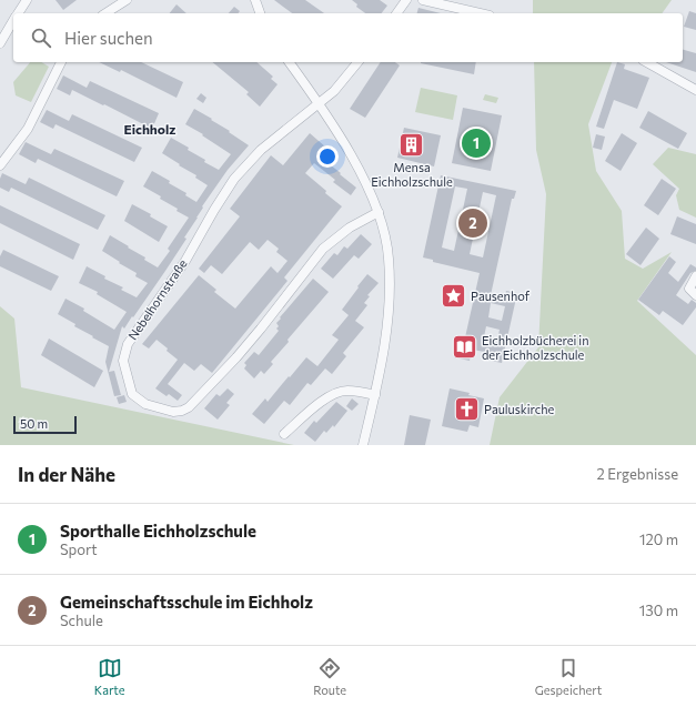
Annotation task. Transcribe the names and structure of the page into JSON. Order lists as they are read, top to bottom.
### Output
{
  "streets": {
    "street": ["Nebelhornstraße"]
  },
  "districts": ["Eichholz"],
  "places": {
    "building": ["Mensa Eichholzschule"],
    "place": ["Pausenhof"],
    "library": ["Eichholzbücherei in der Eichholzschule"],
    "church": ["Pauluskirche"]
  },
  "scale_bar": "50 m",
  "page": {
    "search": "Hier suchen",
    "pins": ["1", "2"],
    "scale": "50 m",
    "heading": ["In der Nähe", "2 Ergebnisse"],
    "list": [
      {
        "mark": "1",
        "name": "Sporthalle Eichholzschule",
        "note": "Sport",
        "value": "120 m"
      },
      {
        "mark": "2",
        "name": "Gemeinschaftsschule im Eichholz",
        "note": "Schule",
        "value": "130 m"
      }
    ],
    "nav": ["Karte", "Route", "Gespeichert"]
  }
}
